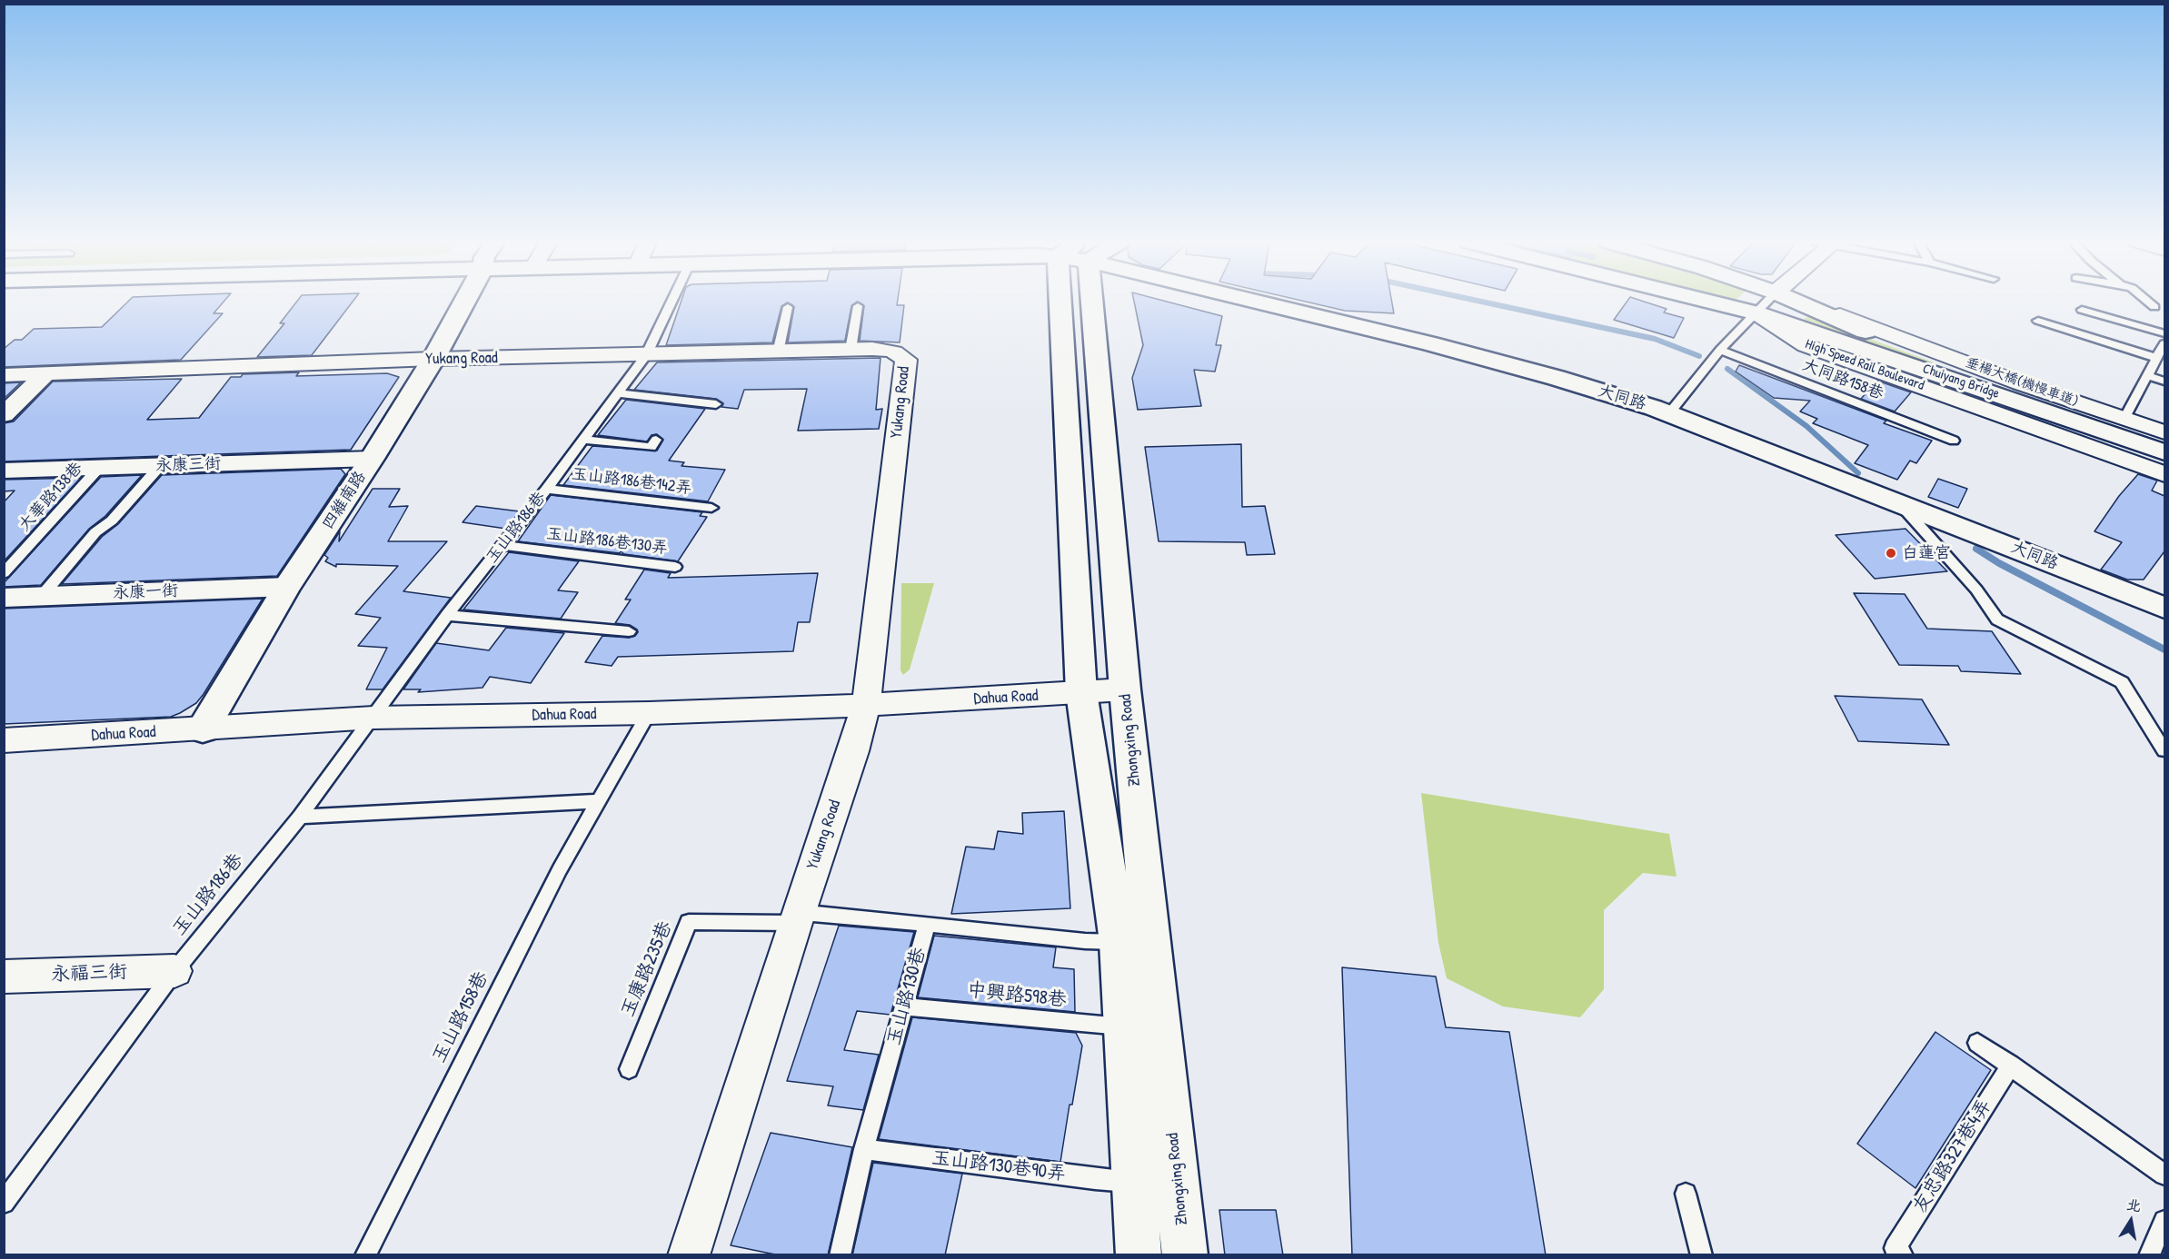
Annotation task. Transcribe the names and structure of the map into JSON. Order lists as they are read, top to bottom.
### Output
{
  "streets": {
    "street": [
      "Yukang Road",
      "High Speed Rail Boulevard",
      "Chuiyang Bridge",
      "垂楊大橋(機慢車道)",
      "大同路",
      "永康三街",
      "四維南路",
      "永康一街",
      "Dahua Road",
      "Zhongxing Road",
      "永福三街"
    ],
    "lane": [
      "大同路158巷",
      "玉山路186巷142弄",
      "大華路138巷",
      "玉山路186巷",
      "玉山路186巷130弄",
      "玉康路235巷",
      "中興路598巷",
      "玉山路130巷",
      "玉山路158巷",
      "友忠路327巷4弄",
      "玉山路130巷90弄"
    ]
  },
  "crossings": [
    ["Yukang Road", "四維南路"],
    ["Yukang Road", "玉山路186巷"],
    ["Yukang Road", "Dahua Road"],
    ["Yukang Road", "玉康路235巷"],
    ["High Speed Rail Boulevard", "Chuiyang Bridge"],
    ["Chuiyang Bridge", "垂楊大橋(機慢車道)"],
    ["永康三街", "大華路138巷"],
    ["永康三街", "四維南路"],
    ["玉山路186巷142弄", "玉山路186巷"],
    ["四維南路", "永康一街"],
    ["四維南路", "Dahua Road"],
    ["玉山路186巷", "玉山路186巷130弄"],
    ["玉山路186巷", "Dahua Road"],
    ["玉山路186巷", "永福三街"],
    ["Dahua Road", "Zhongxing Road"],
    ["Dahua Road", "玉山路158巷"],
    ["中興路598巷", "玉山路130巷"],
    ["玉山路130巷", "玉山路130巷90弄"]
  ],
  "places": ["白蓮宮"],
  "north": "top"
}
